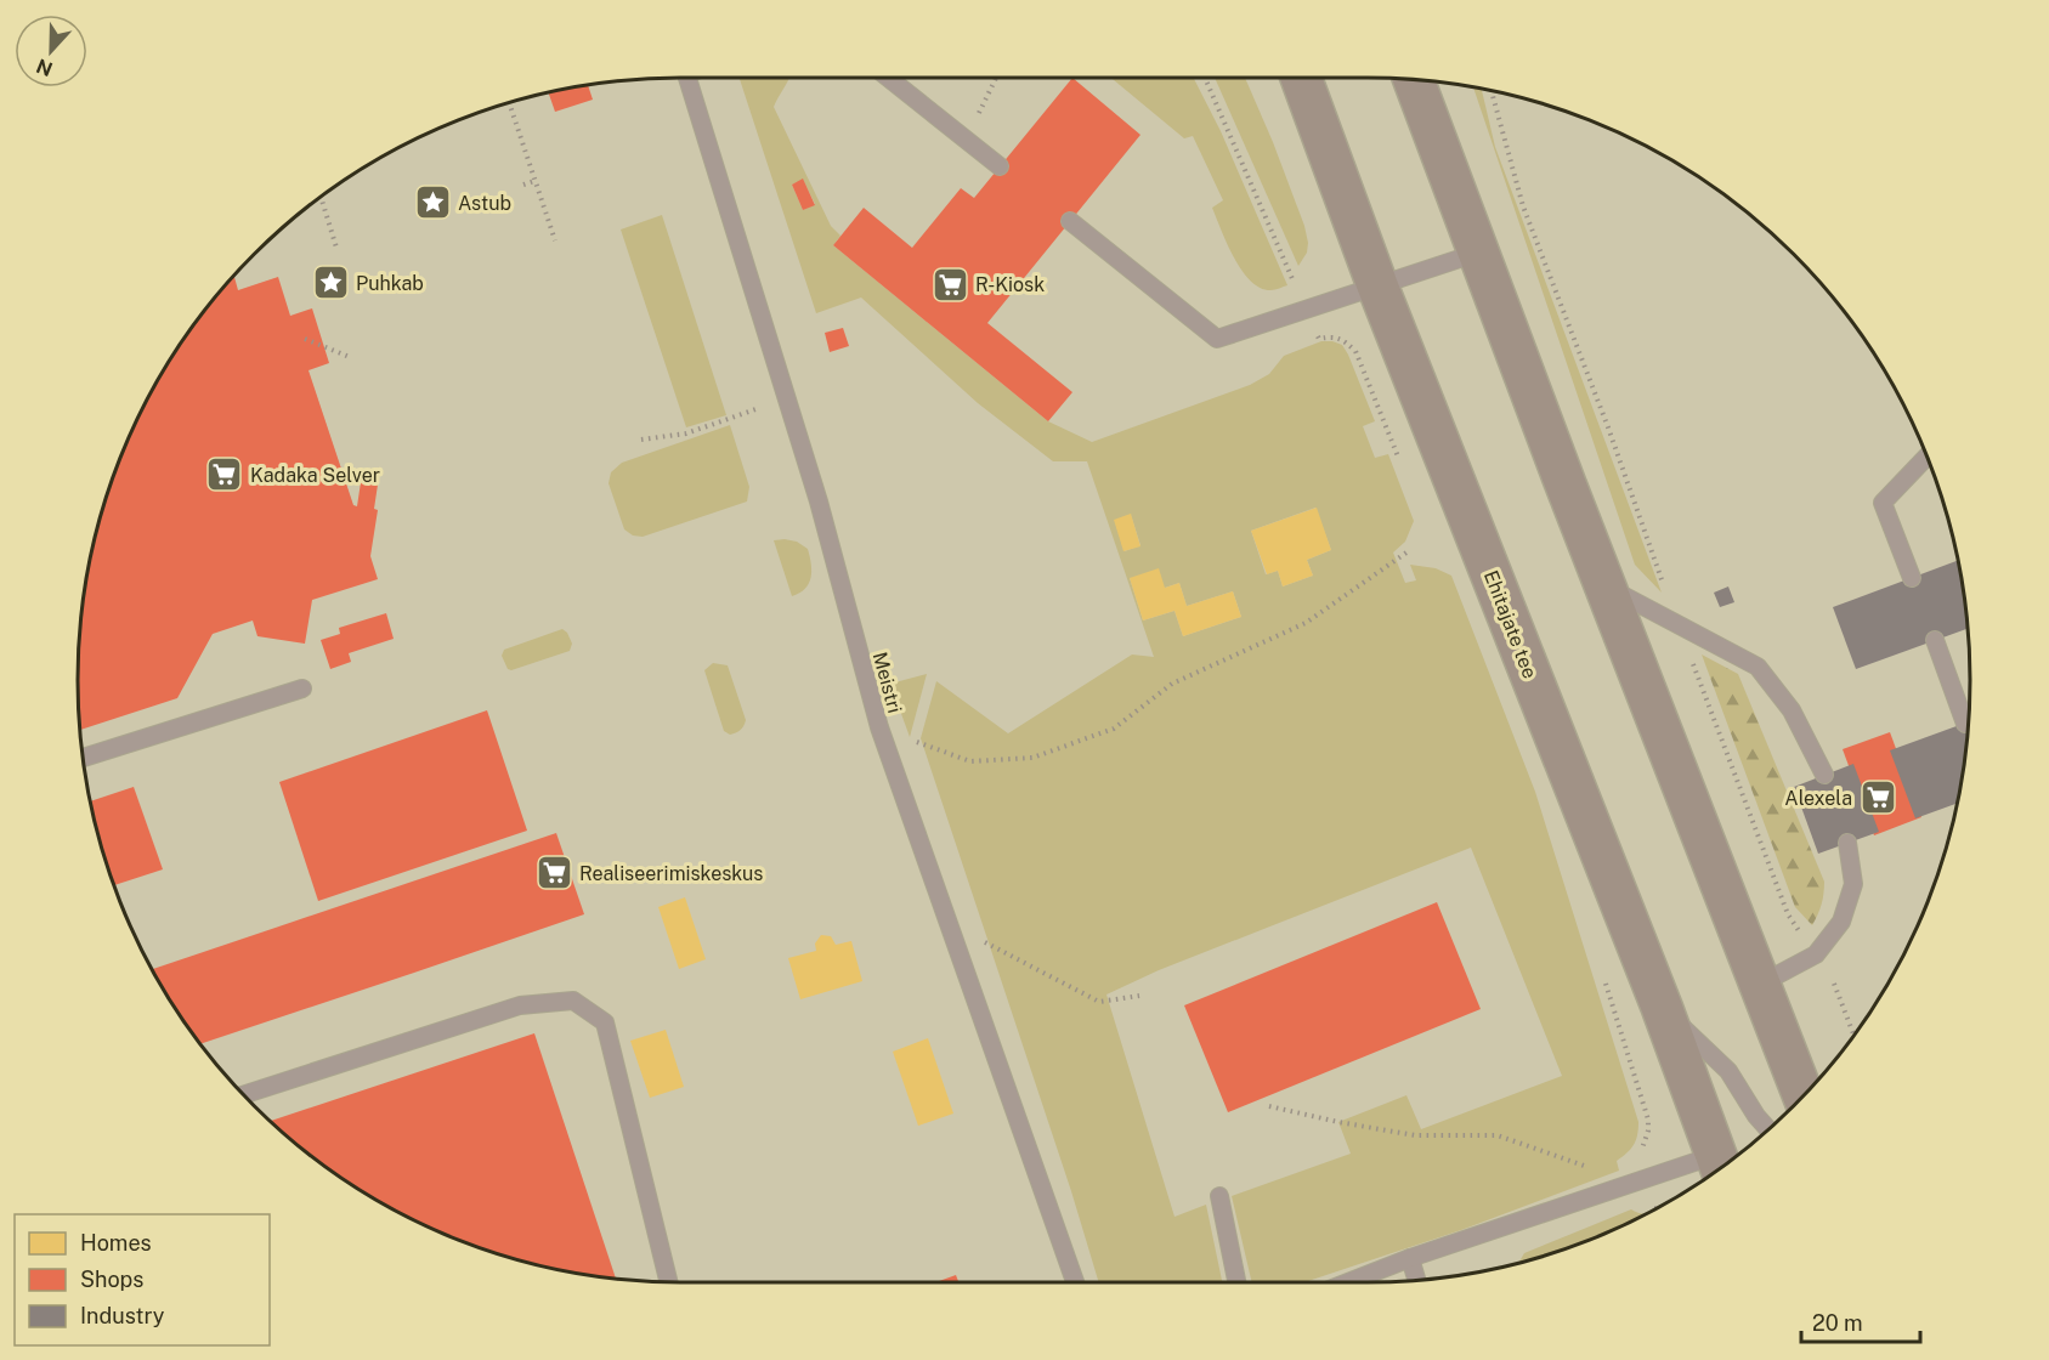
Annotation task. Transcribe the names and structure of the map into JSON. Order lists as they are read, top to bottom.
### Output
{
  "streets": {
    "main road": ["Ehitajate tee"],
    "lane": ["Meistri"]
  },
  "places": {
    "place": ["Astub", "Puhkab"],
    "supermarket": [
      "R-Kiosk",
      "Kadaka Selver",
      "Alexela",
      "Realiseerimiskeskus"
    ]
  },
  "legend": ["Homes", "Shops", "Industry"],
  "scale_bar": "20 m",
  "north": "bottom"
}
